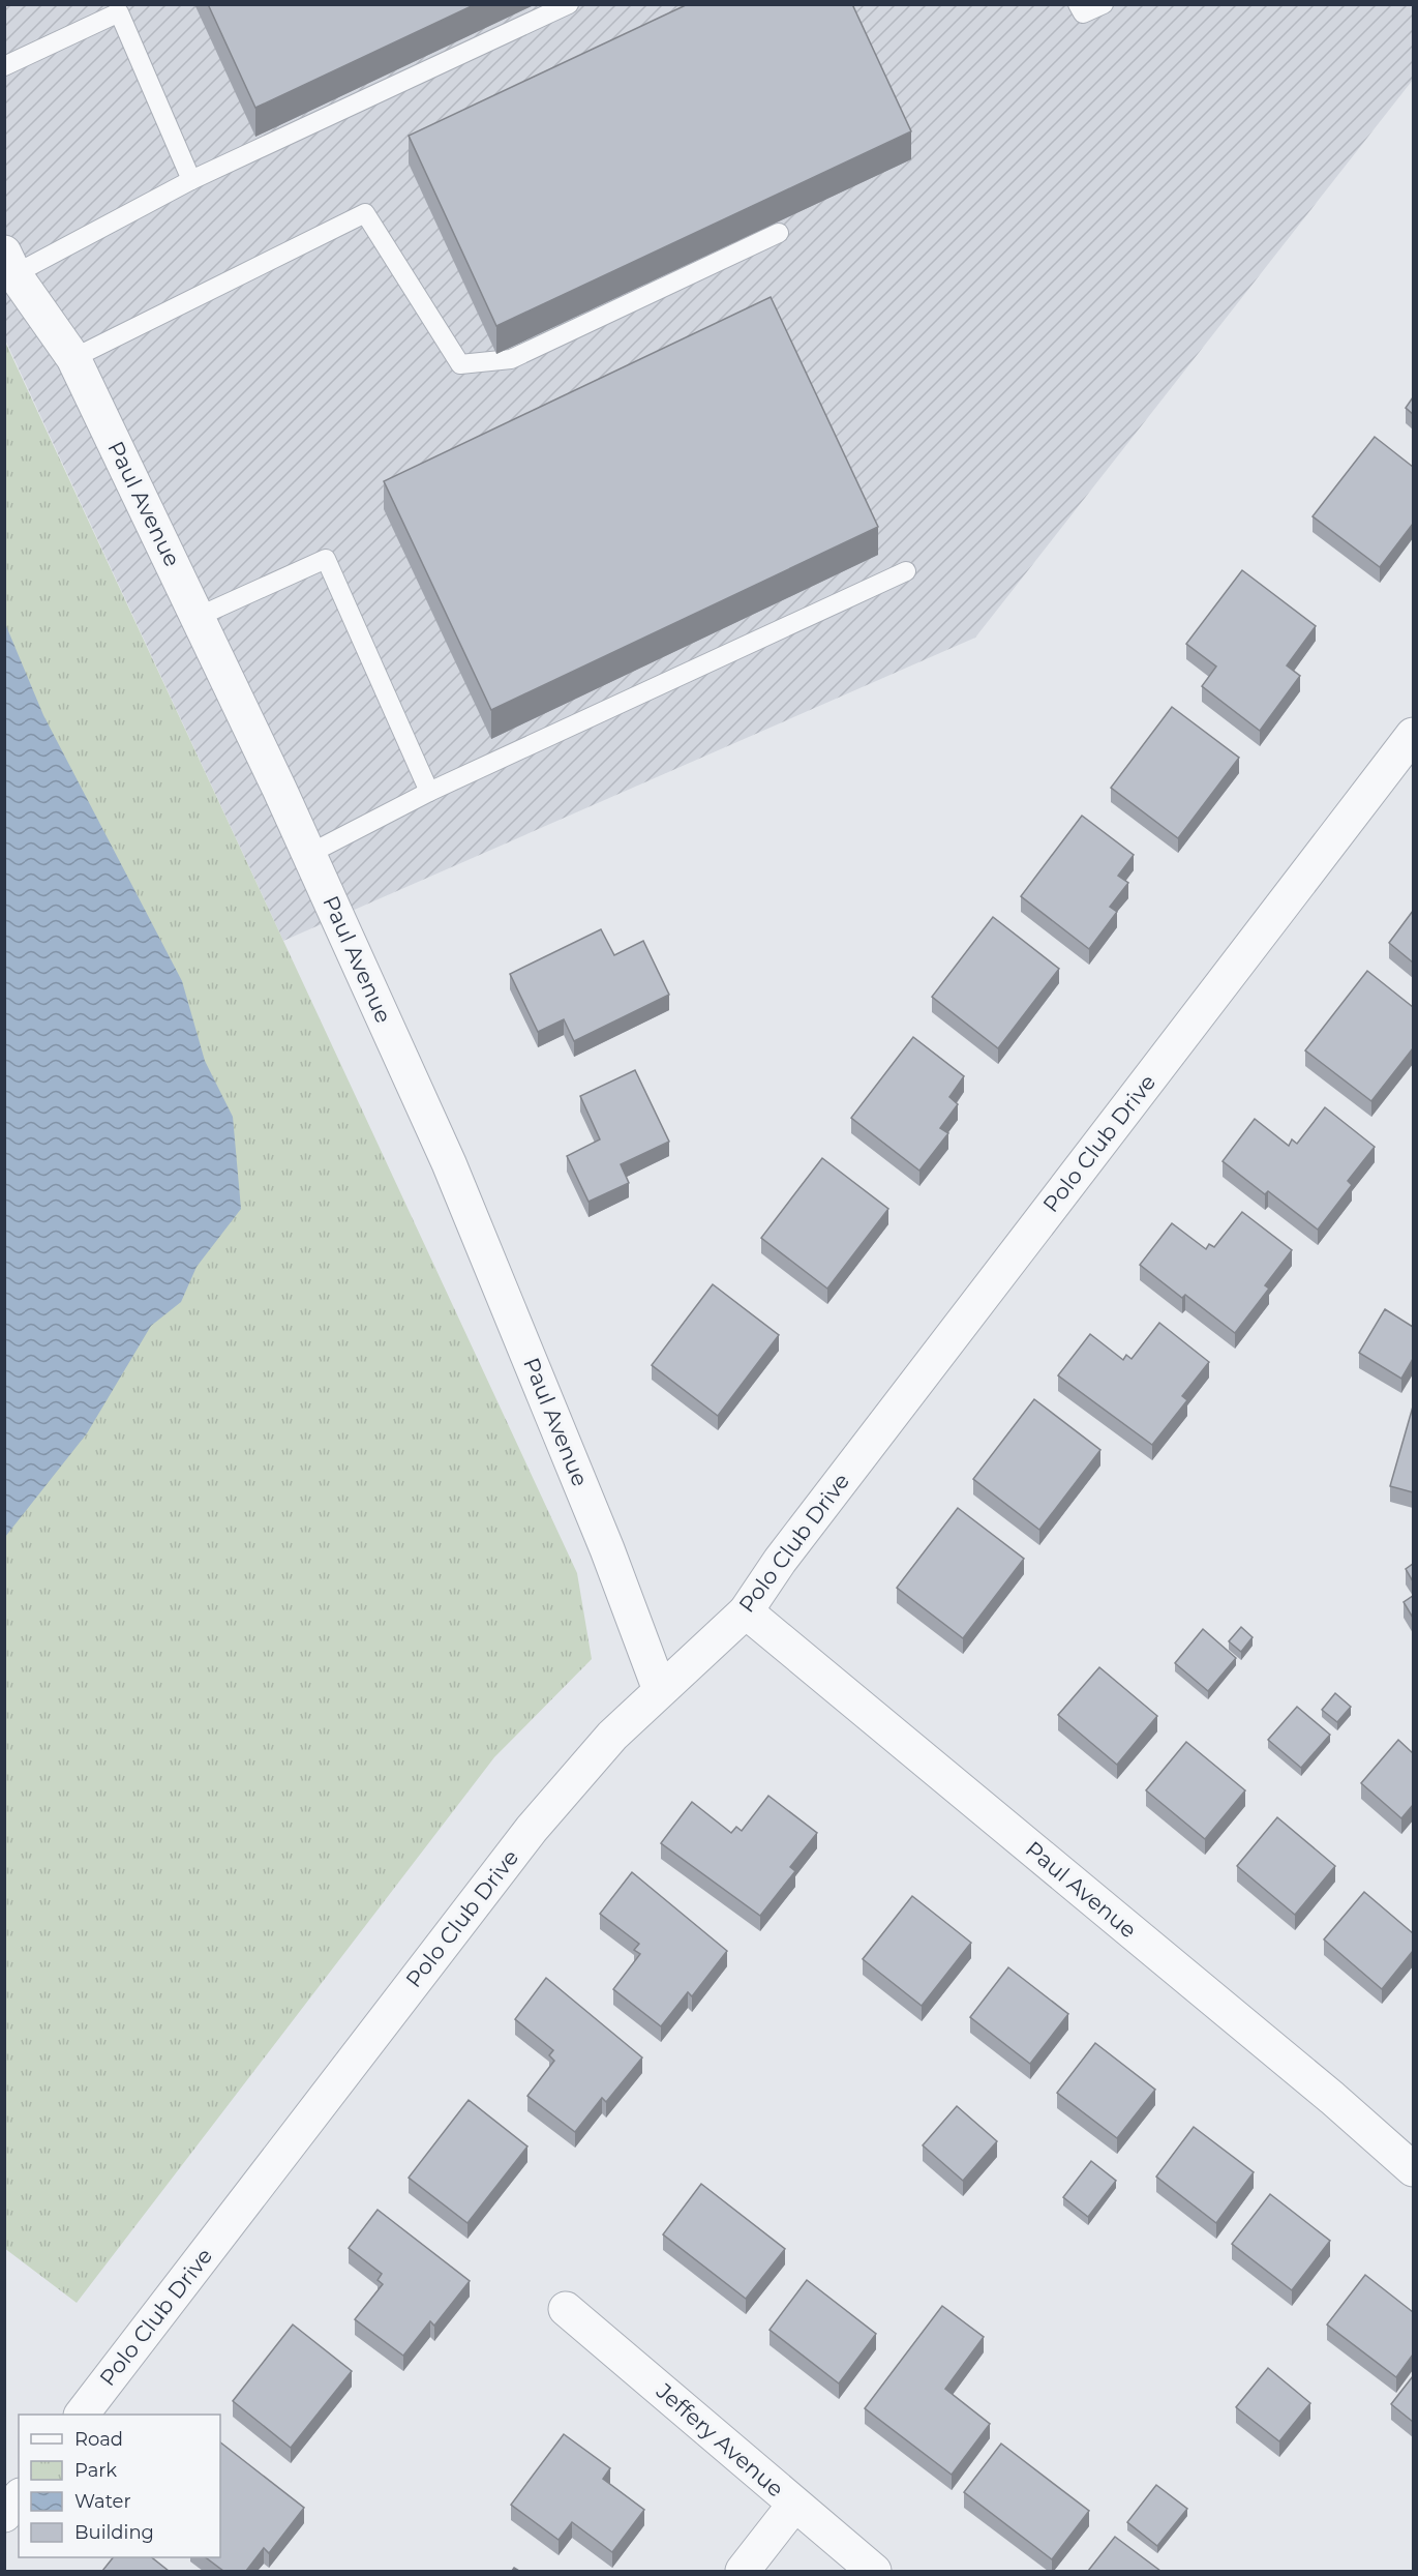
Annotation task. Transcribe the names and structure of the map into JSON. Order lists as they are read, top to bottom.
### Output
{
  "streets": {
    "street": ["Paul Avenue", "Polo Club Drive", "Jeffery Avenue"]
  },
  "crossings": [
    ["Paul Avenue", "Polo Club Drive"]
  ],
  "legend": [
    "Road",
    "Park",
    "Water",
    "Building"
  ]
}
